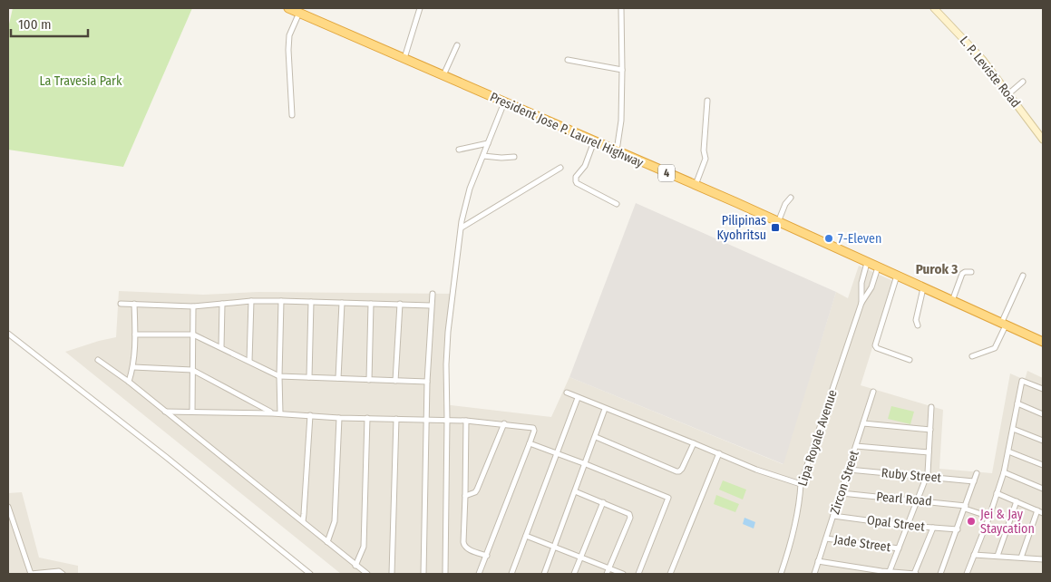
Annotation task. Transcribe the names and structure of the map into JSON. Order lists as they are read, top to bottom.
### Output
{
  "streets": {
    "highway": ["President Jose P. Laurel Highway", "4"],
    "main road": ["L. P. Leviste Road"],
    "street": [
      "Lipa Royale Avenue",
      "Ruby Street",
      "Zircon Street",
      "Pearl Road",
      "Opal Street",
      "Jade Street"
    ]
  },
  "crossings": [
    ["President Jose P. Laurel Highway", "Lipa Royale Avenue"],
    ["Ruby Street", "Zircon Street"],
    ["Zircon Street", "Pearl Road"],
    ["Zircon Street", "Opal Street"],
    ["Zircon Street", "Jade Street"]
  ],
  "districts": ["Purok 3"],
  "parks": ["La Travesia Park"],
  "places": {
    "transit": ["Pilipinas Kyohritsu"],
    "other": ["7-Eleven", "Jei & Jay Staycation"]
  },
  "scale_bar": "100 m"
}
